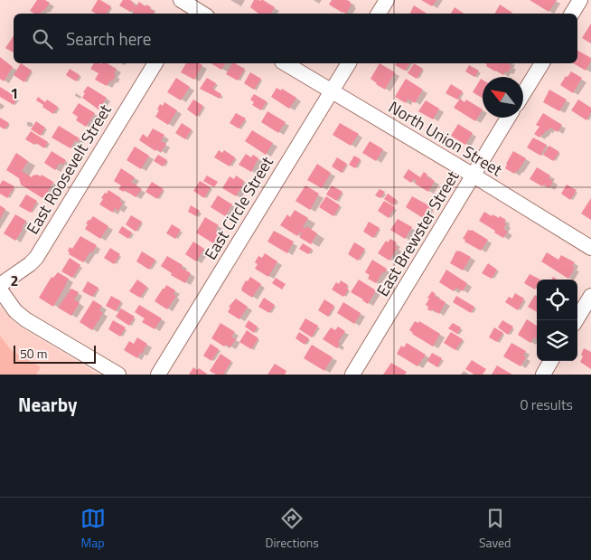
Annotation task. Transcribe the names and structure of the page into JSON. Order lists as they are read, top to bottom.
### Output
{
  "streets": {
    "street": [
      "North Union Street",
      "East Roosevelt Street",
      "East Circle Street",
      "East Brewster Street"
    ]
  },
  "crossings": [
    ["North Union Street", "East Circle Street"],
    ["North Union Street", "East Brewster Street"]
  ],
  "scale_bar": "50 m",
  "north": "top left",
  "page": {
    "search": "Search here",
    "scale": "50 m",
    "heading": ["Nearby", "0 results"],
    "nav": ["Map", "Directions", "Saved"]
  },
  "grid": {
    "rows": ["1", "2"]
  }
}
